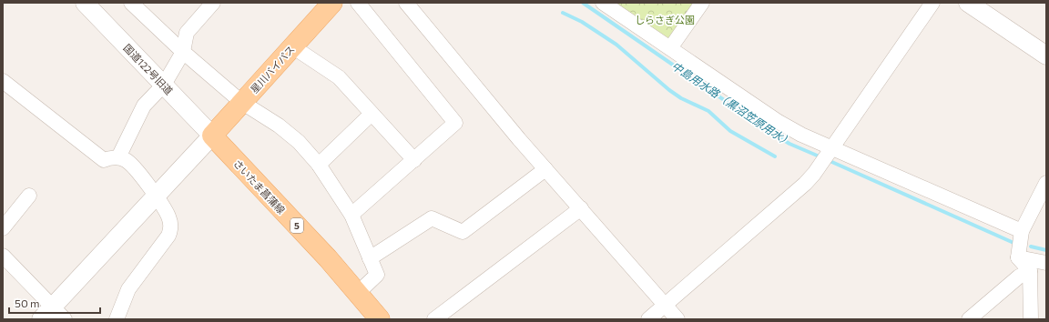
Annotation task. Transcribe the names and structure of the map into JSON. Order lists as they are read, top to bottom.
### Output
{
  "streets": {
    "main road": ["星川バイパス", "さいたま菖蒲線", "5"],
    "street": ["国道122号旧道"]
  },
  "crossings": [
    ["国道122号旧道", "星川バイパス"],
    ["国道122号旧道", "さいたま菖蒲線"],
    ["星川バイパス", "さいたま菖蒲線"]
  ],
  "water": ["中島用水路（黒沼笠原用水）"],
  "parks": ["しらさぎ公園"],
  "scale_bar": "50 m"
}
